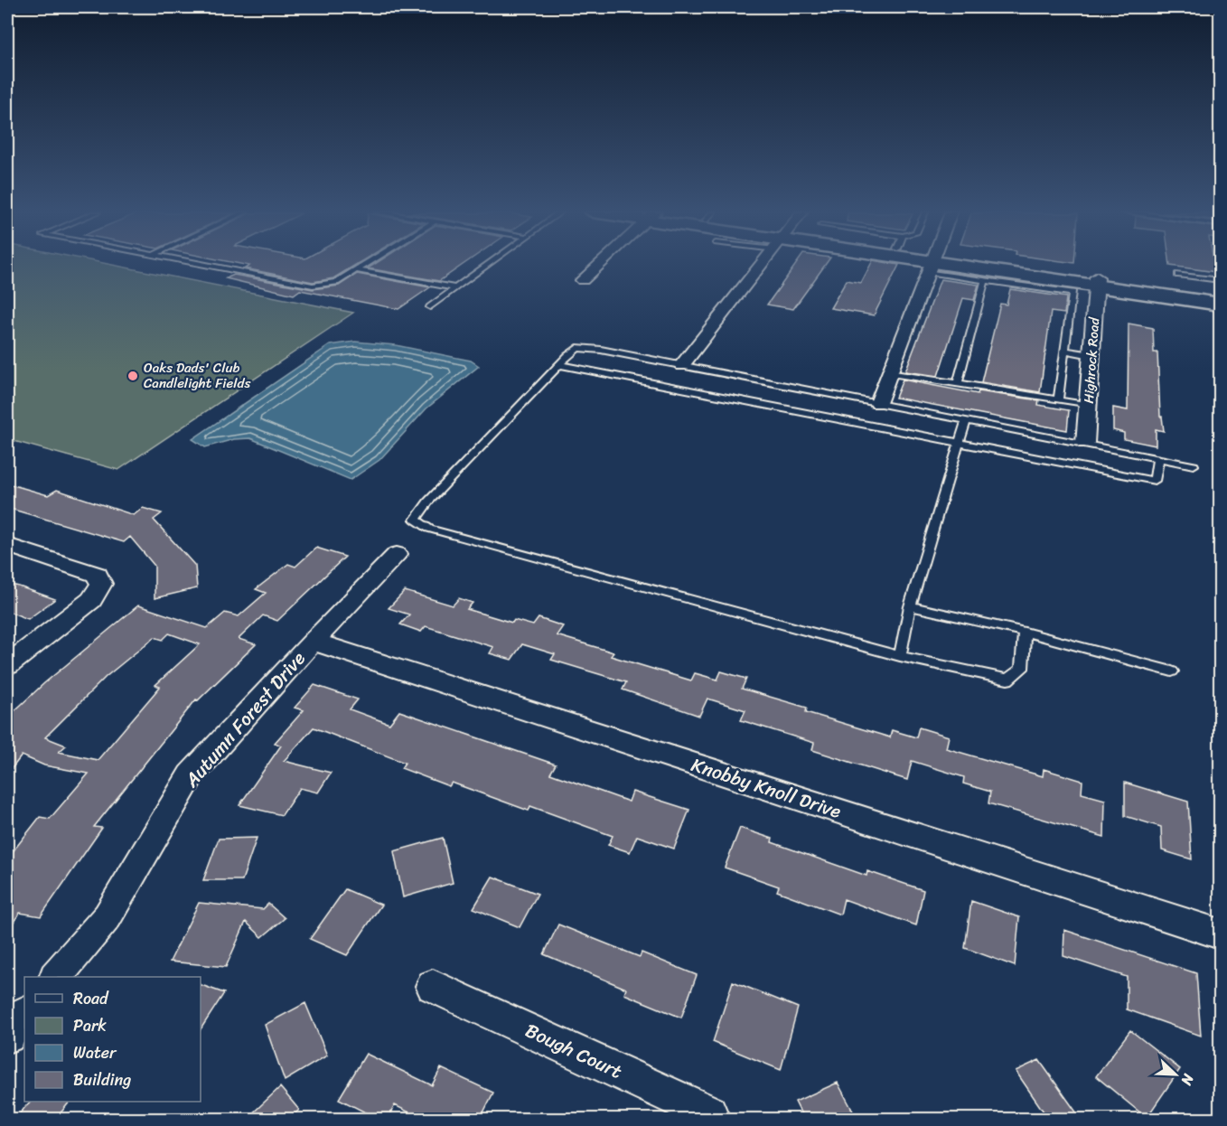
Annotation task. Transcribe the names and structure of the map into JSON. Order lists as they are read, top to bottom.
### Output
{
  "streets": {
    "street": [
      "Highrock Road",
      "Autumn Forest Drive",
      "Knobby Knoll Drive",
      "Bough Court"
    ]
  },
  "crossings": [
    ["Autumn Forest Drive", "Knobby Knoll Drive"]
  ],
  "places": ["Oaks Dads' Club Candlelight Fields"],
  "legend": [
    "Road",
    "Park",
    "Water",
    "Building"
  ],
  "north": "bottom right"
}
